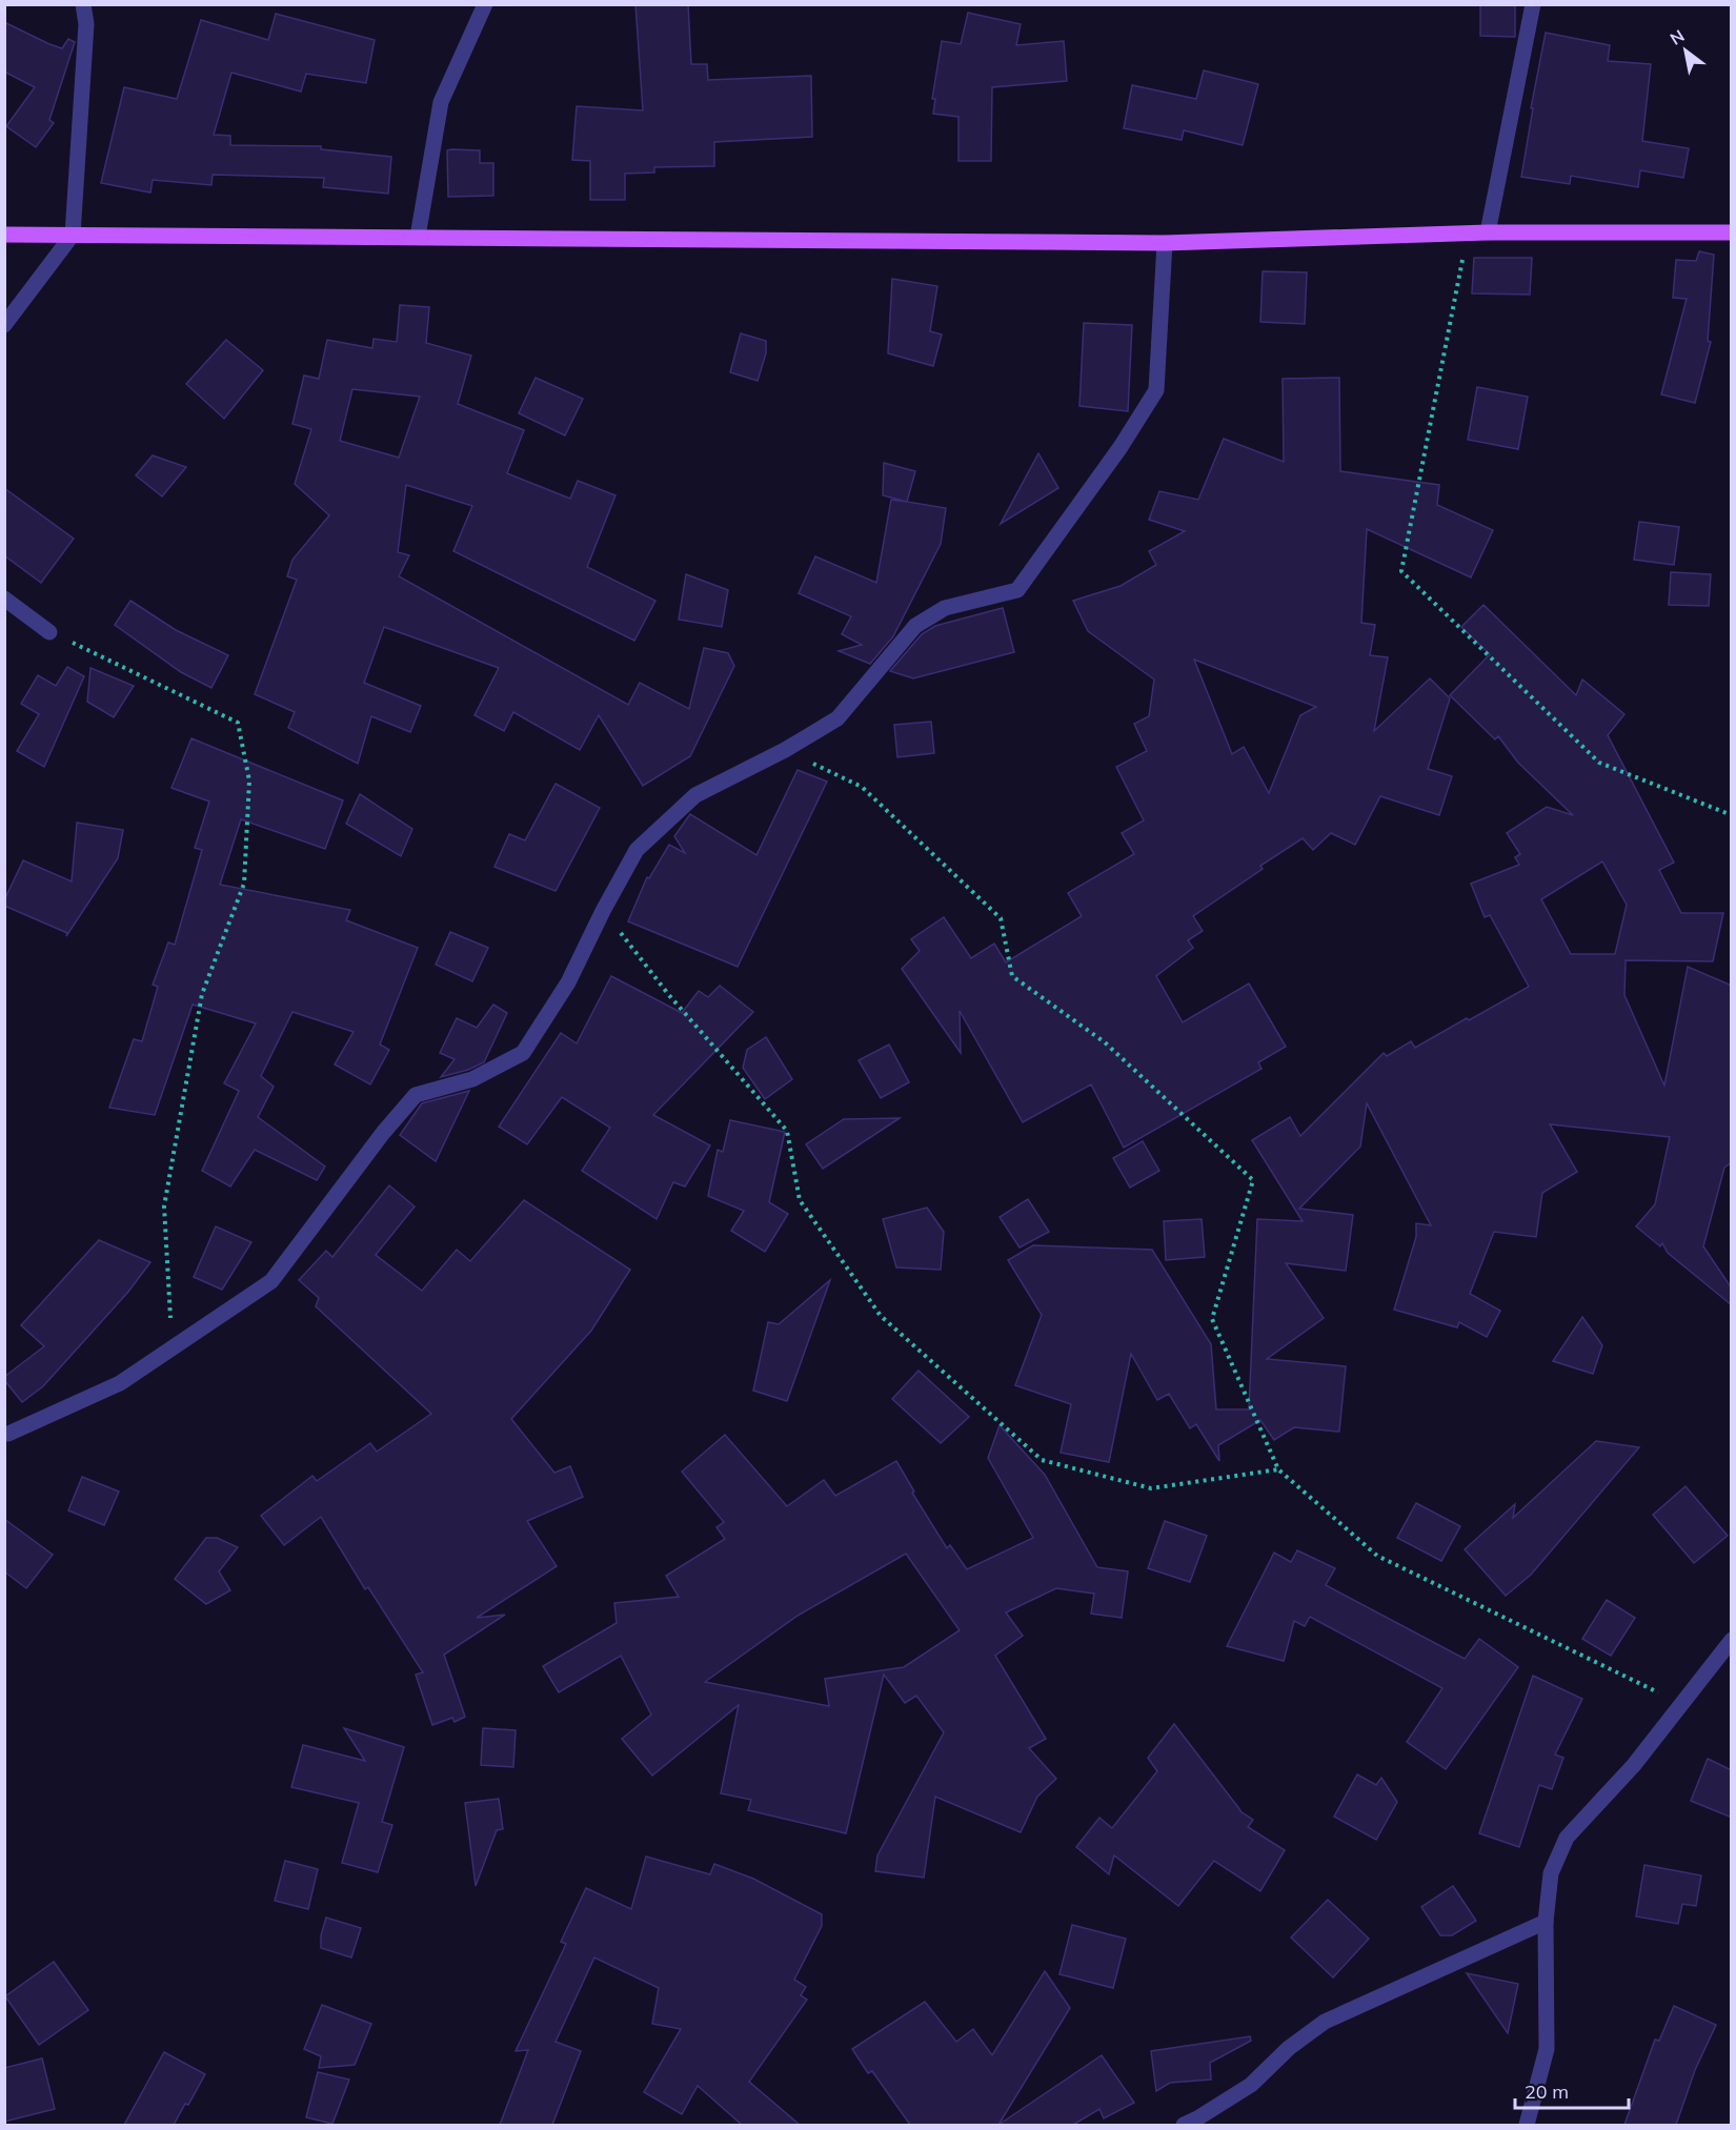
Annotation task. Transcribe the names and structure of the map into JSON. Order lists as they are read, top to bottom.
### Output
{
  "scale_bar": "20 m",
  "north": "top left"
}
